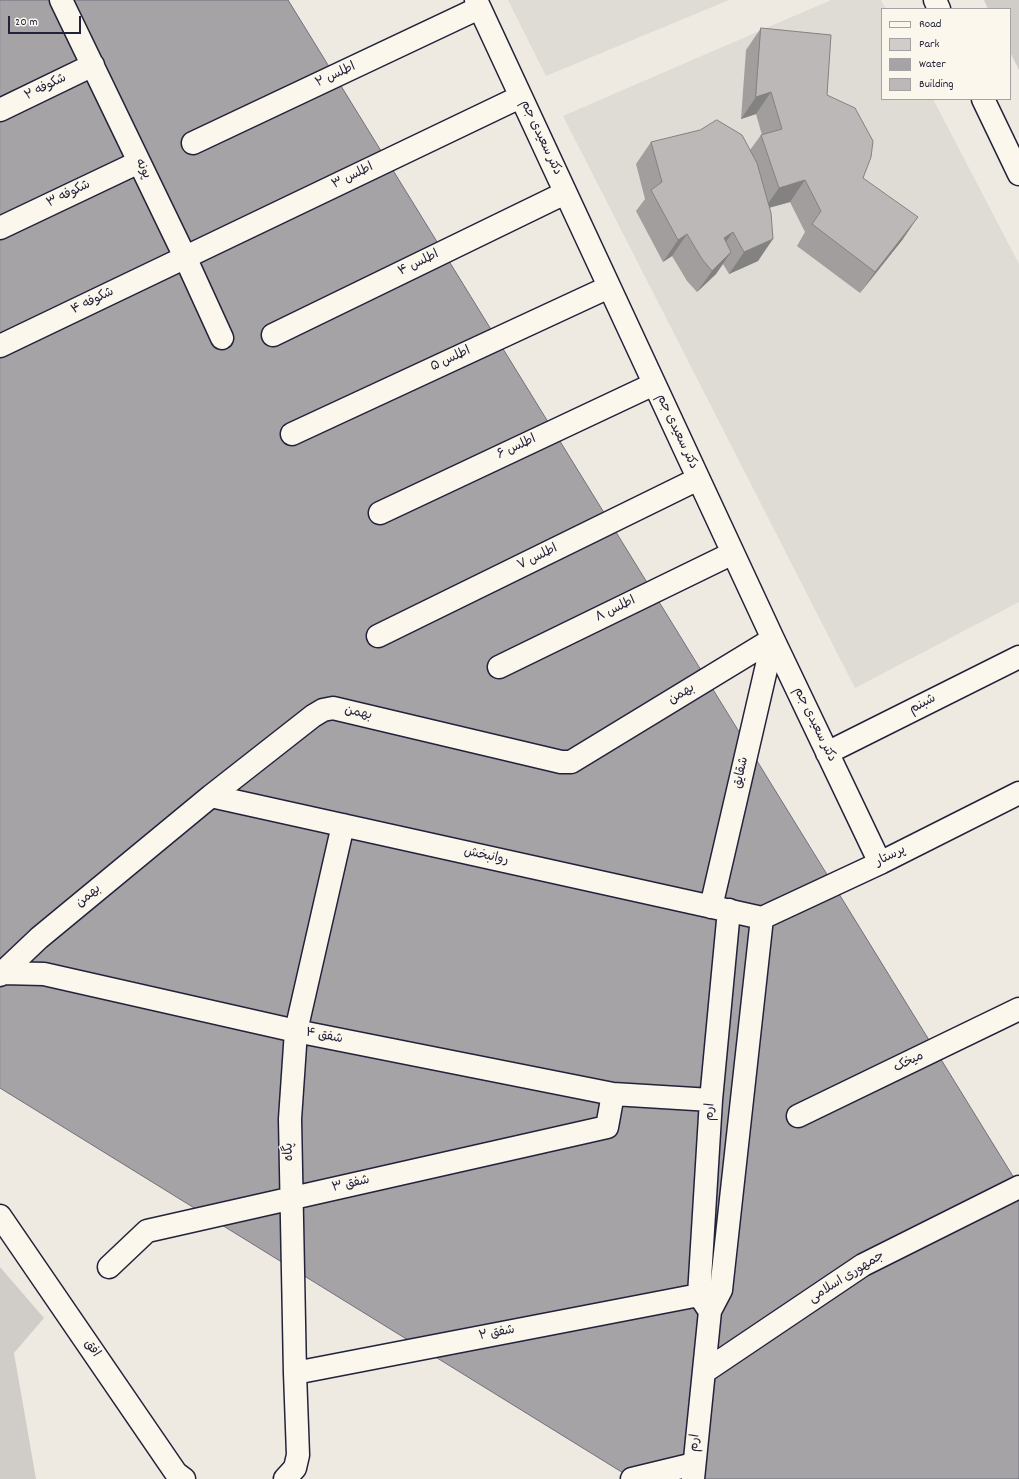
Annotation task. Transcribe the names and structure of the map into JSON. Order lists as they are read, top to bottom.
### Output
{
  "streets": {
    "street": [
      "اطلس ۲",
      "شکوفه ۲",
      "دکتر سعیدی جم",
      "پونه",
      "اطلس ۳",
      "شکوفه ۳",
      "اطلس ۴",
      "شکوفه ۴",
      "اطلس ۵",
      "اطلس ۶",
      "اطلس ۷",
      "اطلس ۸",
      "بهمن",
      "شبنم",
      "شقایق",
      "روانبخش",
      "پرستار",
      "شفق ۴",
      "میخک",
      "ارم",
      "پگاه",
      "شفق ۳",
      "جمهوری اسلامی",
      "شفق ۲",
      "افق"
    ]
  },
  "crossings": [
    ["اطلس ۲", "دکتر سعیدی جم"],
    ["شکوفه ۲", "پونه"],
    ["دکتر سعیدی جم", "اطلس ۳"],
    ["دکتر سعیدی جم", "اطلس ۴"],
    ["دکتر سعیدی جم", "اطلس ۵"],
    ["دکتر سعیدی جم", "اطلس ۶"],
    ["دکتر سعیدی جم", "اطلس ۷"],
    ["دکتر سعیدی جم", "اطلس ۸"],
    ["دکتر سعیدی جم", "بهمن"],
    ["دکتر سعیدی جم", "شبنم"],
    ["دکتر سعیدی جم", "شقایق"],
    ["دکتر سعیدی جم", "پرستار"],
    ["پونه", "اطلس ۳"],
    ["پونه", "شکوفه ۳"],
    ["پونه", "شکوفه ۴"],
    ["اطلس ۳", "شکوفه ۴"],
    ["بهمن", "شقایق"],
    ["بهمن", "روانبخش"],
    ["بهمن", "شفق ۴"],
    ["شقایق", "روانبخش"],
    ["شقایق", "ارم"],
    ["روانبخش", "پرستار"],
    ["روانبخش", "ارم"],
    ["روانبخش", "پگاه"],
    ["پرستار", "ارم"],
    ["شفق ۴", "ارم"],
    ["شفق ۴", "پگاه"],
    ["شفق ۴", "شفق ۳"],
    ["ارم", "جمهوری اسلامی"],
    ["ارم", "شفق ۲"],
    ["پگاه", "شفق ۳"],
    ["پگاه", "شفق ۲"]
  ],
  "legend": [
    "Road",
    "Park",
    "Water",
    "Building"
  ],
  "scale_bar": "20 m"
}
